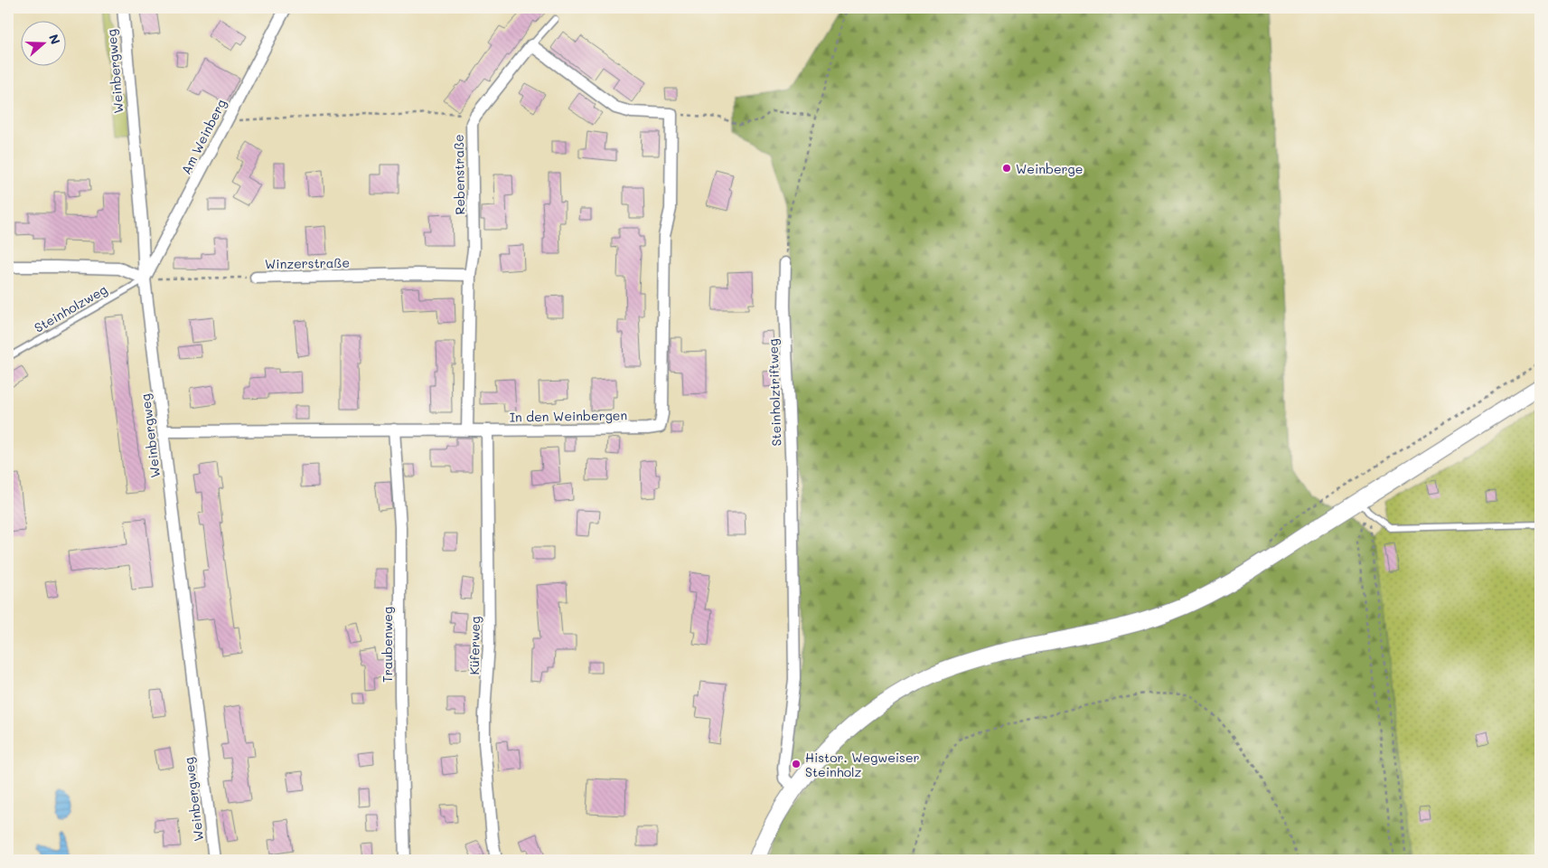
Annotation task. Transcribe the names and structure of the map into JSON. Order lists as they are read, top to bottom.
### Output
{
  "streets": {
    "street": [
      "Weinbergweg",
      "Am Weinberg",
      "Rebenstraße",
      "Winzerstraße",
      "Steinholztriftweg",
      "In den Weinbergen",
      "Traubenweg",
      "Küferweg"
    ],
    "lane": ["Steinholzweg"]
  },
  "crossings": [
    ["Weinbergweg", "Am Weinberg"],
    ["Weinbergweg", "Winzerstraße"],
    ["Weinbergweg", "Steinholzweg"],
    ["Weinbergweg", "In den Weinbergen"],
    ["Am Weinberg", "Winzerstraße"],
    ["Am Weinberg", "Steinholzweg"],
    ["Rebenstraße", "Winzerstraße"],
    ["Rebenstraße", "In den Weinbergen"],
    ["Winzerstraße", "Steinholzweg"],
    ["In den Weinbergen", "Traubenweg"],
    ["In den Weinbergen", "Küferweg"]
  ],
  "places": ["Weinberge", "Histor. Wegweiser Steinholz"],
  "north": "right"
}
